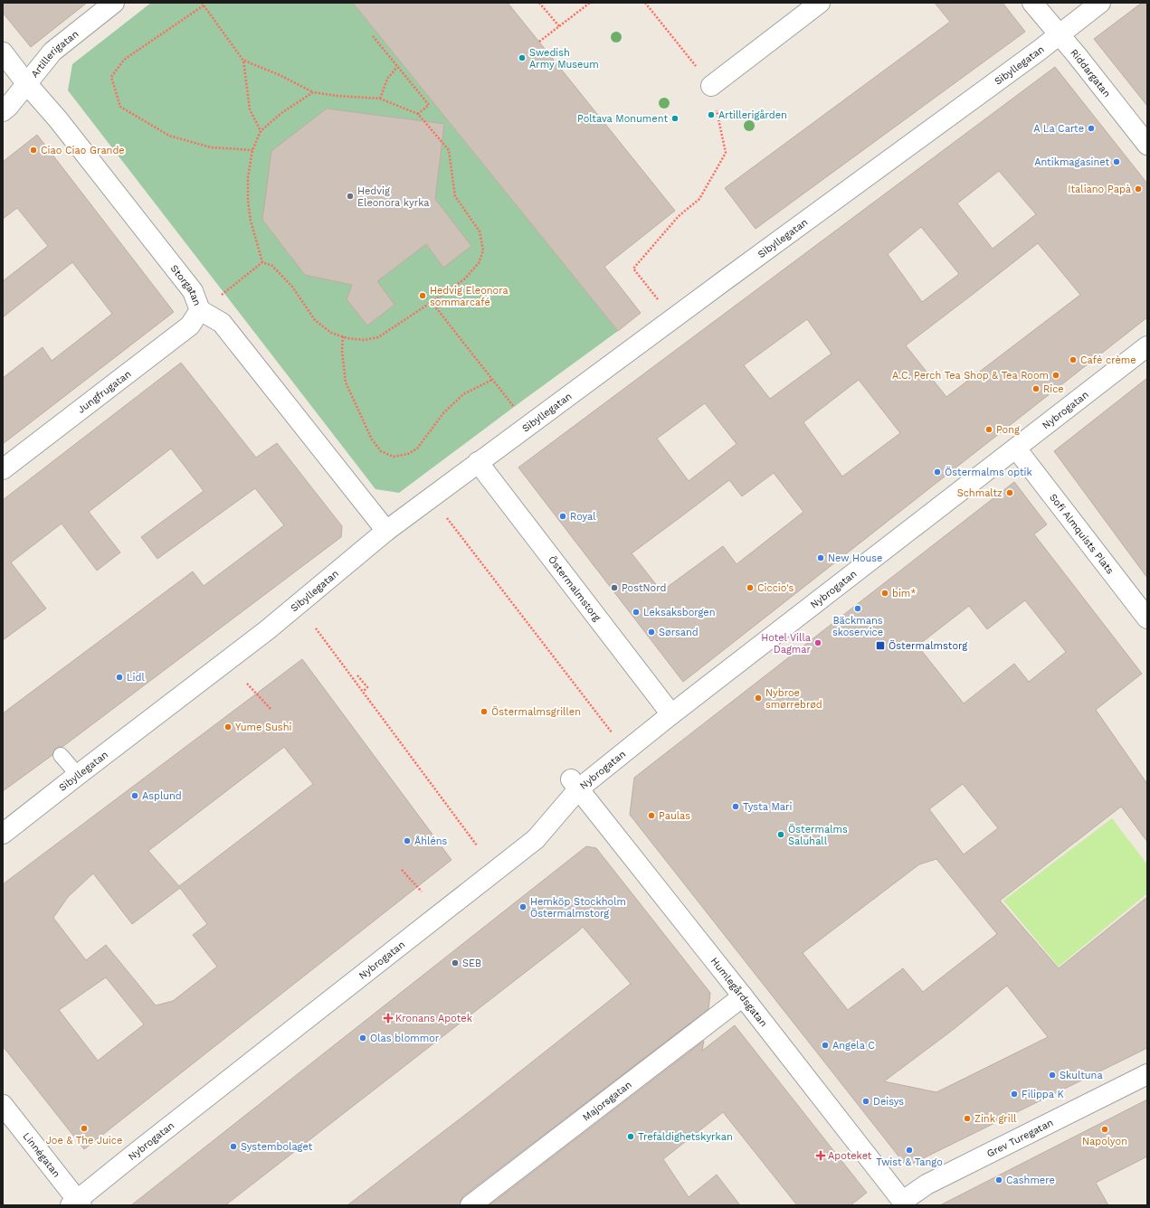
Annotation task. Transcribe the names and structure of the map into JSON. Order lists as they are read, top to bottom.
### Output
{
  "streets": {
    "street": [
      "Artillerigatan",
      "Sibyllegatan",
      "Riddargatan",
      "Storgatan",
      "Jungfrugatan",
      "Nybrogatan",
      "Sofi Almquists Plats",
      "Östermalmstorg",
      "Humlegårdsgatan",
      "Majorsgatan",
      "Grev Turegatan",
      "Linnégatan"
    ]
  },
  "crossings": [
    ["Artillerigatan", "Storgatan"],
    ["Sibyllegatan", "Riddargatan"],
    ["Sibyllegatan", "Storgatan"],
    ["Sibyllegatan", "Östermalmstorg"],
    ["Storgatan", "Jungfrugatan"],
    ["Nybrogatan", "Sofi Almquists Plats"],
    ["Nybrogatan", "Östermalmstorg"],
    ["Nybrogatan", "Humlegårdsgatan"],
    ["Nybrogatan", "Linnégatan"],
    ["Humlegårdsgatan", "Majorsgatan"],
    ["Humlegårdsgatan", "Grev Turegatan"]
  ],
  "places": {
    "other": [
      "Swedish Army Museum",
      "Artillerigården",
      "Poltava Monument",
      "A La Carte",
      "Ciao Ciao Grande",
      "Antikmagasinet",
      "Italiano Papà",
      "Hedvig Eleonora kyrka",
      "Hedvig Eleonora sommarcafé",
      "Café crème",
      "A.C. Perch Tea Shop & Tea Room",
      "Rice",
      "Pong",
      "Östermalms optik",
      "Schmaltz",
      "Royal",
      "New House",
      "PostNord",
      "Ciccio's",
      "bim*",
      "Bäckmans skoservice",
      "Leksaksborgen",
      "Sørsand",
      "Hotel Villa Dagmar",
      "Lidl",
      "Nybroe smørrebrød",
      "Östermalmsgrillen",
      "Yume Sushi",
      "Asplund",
      "Tysta Mari",
      "Paulas",
      "Östermalms Saluhall",
      "Åhléns",
      "Hemköp Stockholm Östermalmstorg",
      "SEB",
      "Olas blommor",
      "Angela C",
      "Skultuna",
      "Filippa K",
      "Deisys",
      "Zink grill",
      "Joe & The Juice",
      "Napolyon",
      "Trefaldighetskyrkan",
      "Systembolaget",
      "Twist & Tango",
      "Cashmere"
    ],
    "transit": ["Östermalmstorg"],
    "health": ["Kronans Apotek", "Apoteket"]
  }
}
